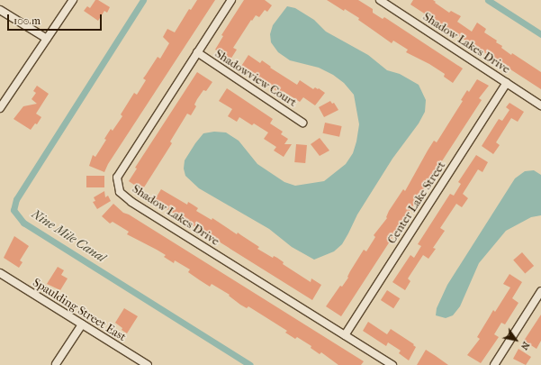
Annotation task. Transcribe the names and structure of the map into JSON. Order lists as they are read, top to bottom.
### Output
{
  "streets": {
    "street": [
      "Shadow Lakes Drive",
      "Shadowview Court",
      "Center Lake Street",
      "Spaulding Street East"
    ]
  },
  "crossings": [
    ["Shadow Lakes Drive", "Shadowview Court"],
    ["Shadow Lakes Drive", "Center Lake Street"]
  ],
  "water": ["Nine Mile Canal"],
  "scale_bar": "100 m",
  "north": "bottom right"
}
